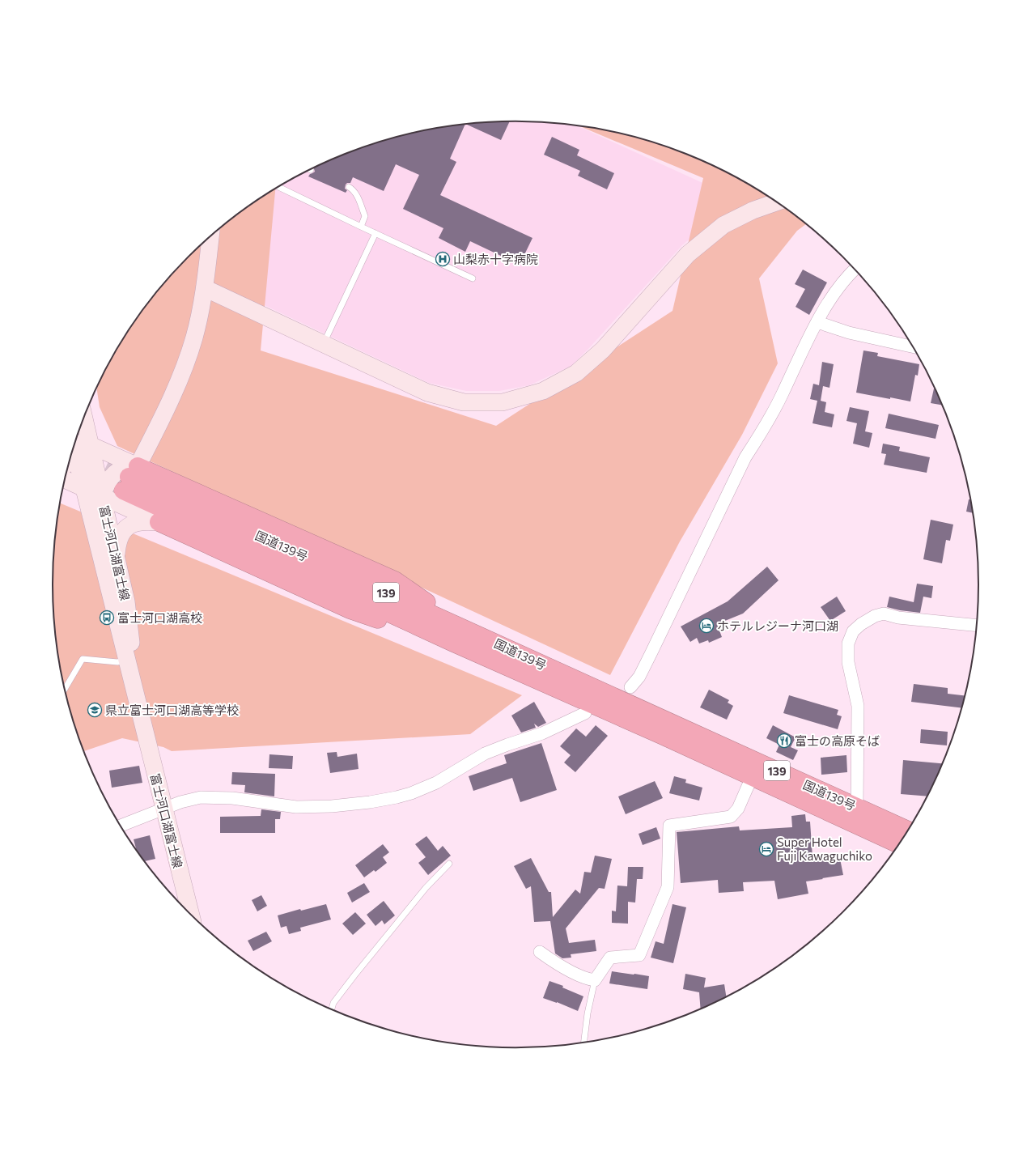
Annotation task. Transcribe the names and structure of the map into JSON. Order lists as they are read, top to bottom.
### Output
{
  "streets": {
    "highway": ["国道139号", "139"],
    "main road": ["富士河口湖富士線"]
  },
  "places": {
    "hospital": ["山梨赤十字病院"],
    "bus stop": ["富士河口湖高校"],
    "hotel": ["ホテルレジーナ河口湖", "Super Hotel Fuji Kawaguchiko"],
    "school or university": ["県立富士河口湖高等学校"],
    "restaurant": ["富士の高原そば"]
  }
}
